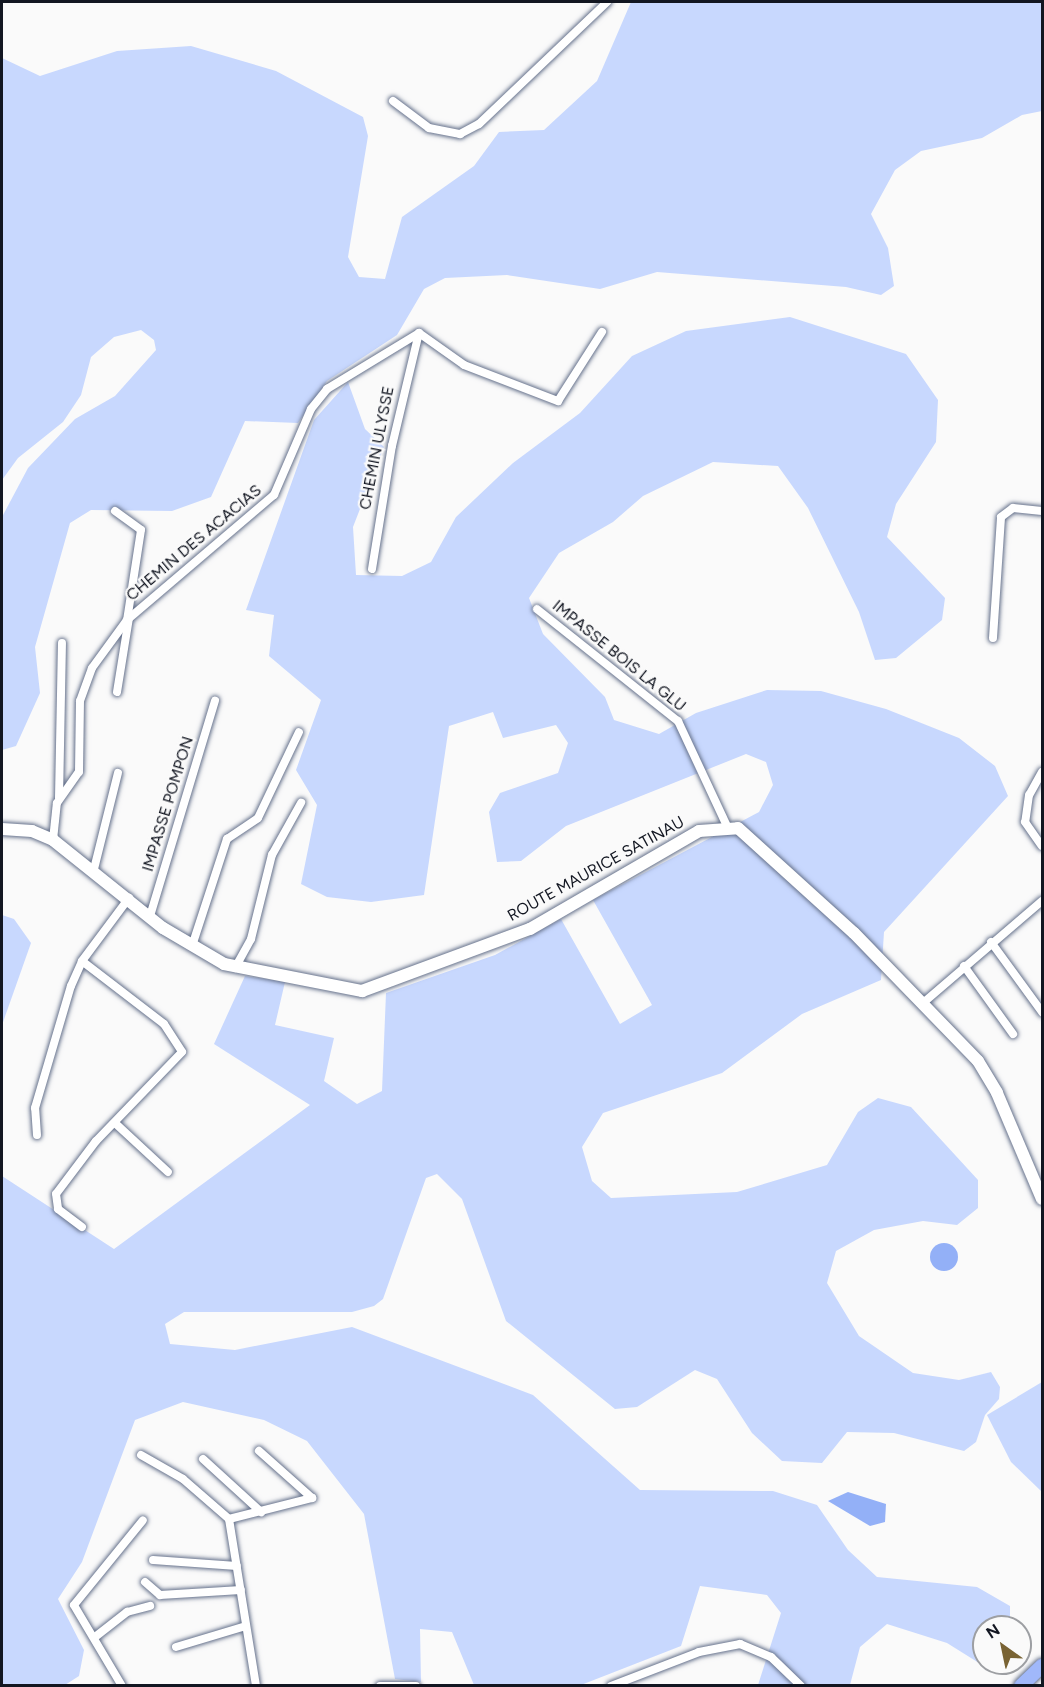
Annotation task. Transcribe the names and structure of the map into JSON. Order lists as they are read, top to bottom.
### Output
{
  "streets": {
    "main road": ["ROUTE MAURICE SATINAU"],
    "street": [
      "CHEMIN ULYSSE",
      "CHEMIN DES ACACIAS",
      "IMPASSE BOIS LA GLU",
      "IMPASSE POMPON"
    ]
  },
  "crossings": [
    ["CHEMIN ULYSSE", "CHEMIN DES ACACIAS"],
    ["CHEMIN DES ACACIAS", "ROUTE MAURICE SATINAU"],
    ["IMPASSE BOIS LA GLU", "ROUTE MAURICE SATINAU"],
    ["IMPASSE POMPON", "ROUTE MAURICE SATINAU"]
  ],
  "north": "top left"
}
